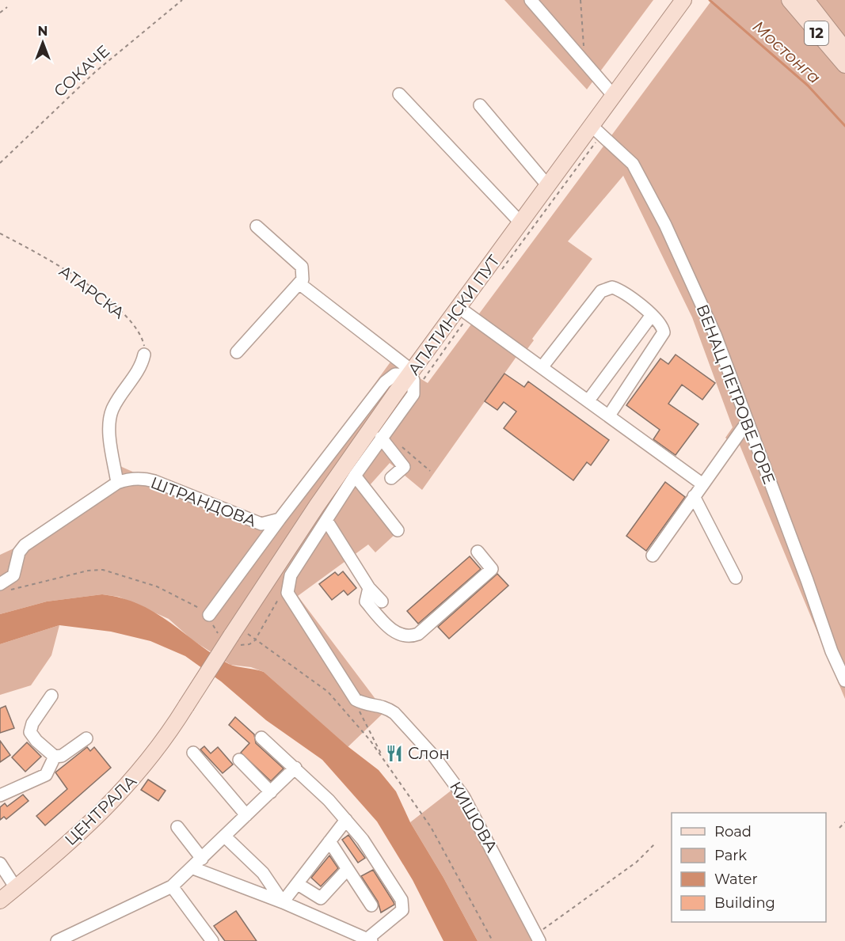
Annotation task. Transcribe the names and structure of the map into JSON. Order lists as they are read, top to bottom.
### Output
{
  "streets": {
    "main road": ["12", "АПАТИНСКИ ПУТ", "ЦЕНТРАЛА"],
    "street": ["ВЕНАЦ ПЕТРОВЕ ГОРЕ", "ШТРАНДОВА", "КИШОВА"],
    "path": ["СОКАЧЕ", "АТАРСКА"]
  },
  "crossings": [
    ["АПАТИНСКИ ПУТ", "ВЕНАЦ ПЕТРОВЕ ГОРЕ"],
    ["АПАТИНСКИ ПУТ", "ШТРАНДОВА"],
    ["АПАТИНСКИ ПУТ", "ЦЕНТРАЛА"]
  ],
  "water": ["Мостонга"],
  "places": {
    "restaurant": ["Слон"]
  },
  "legend": [
    "Road",
    "Park",
    "Water",
    "Building"
  ],
  "north": "top"
}
